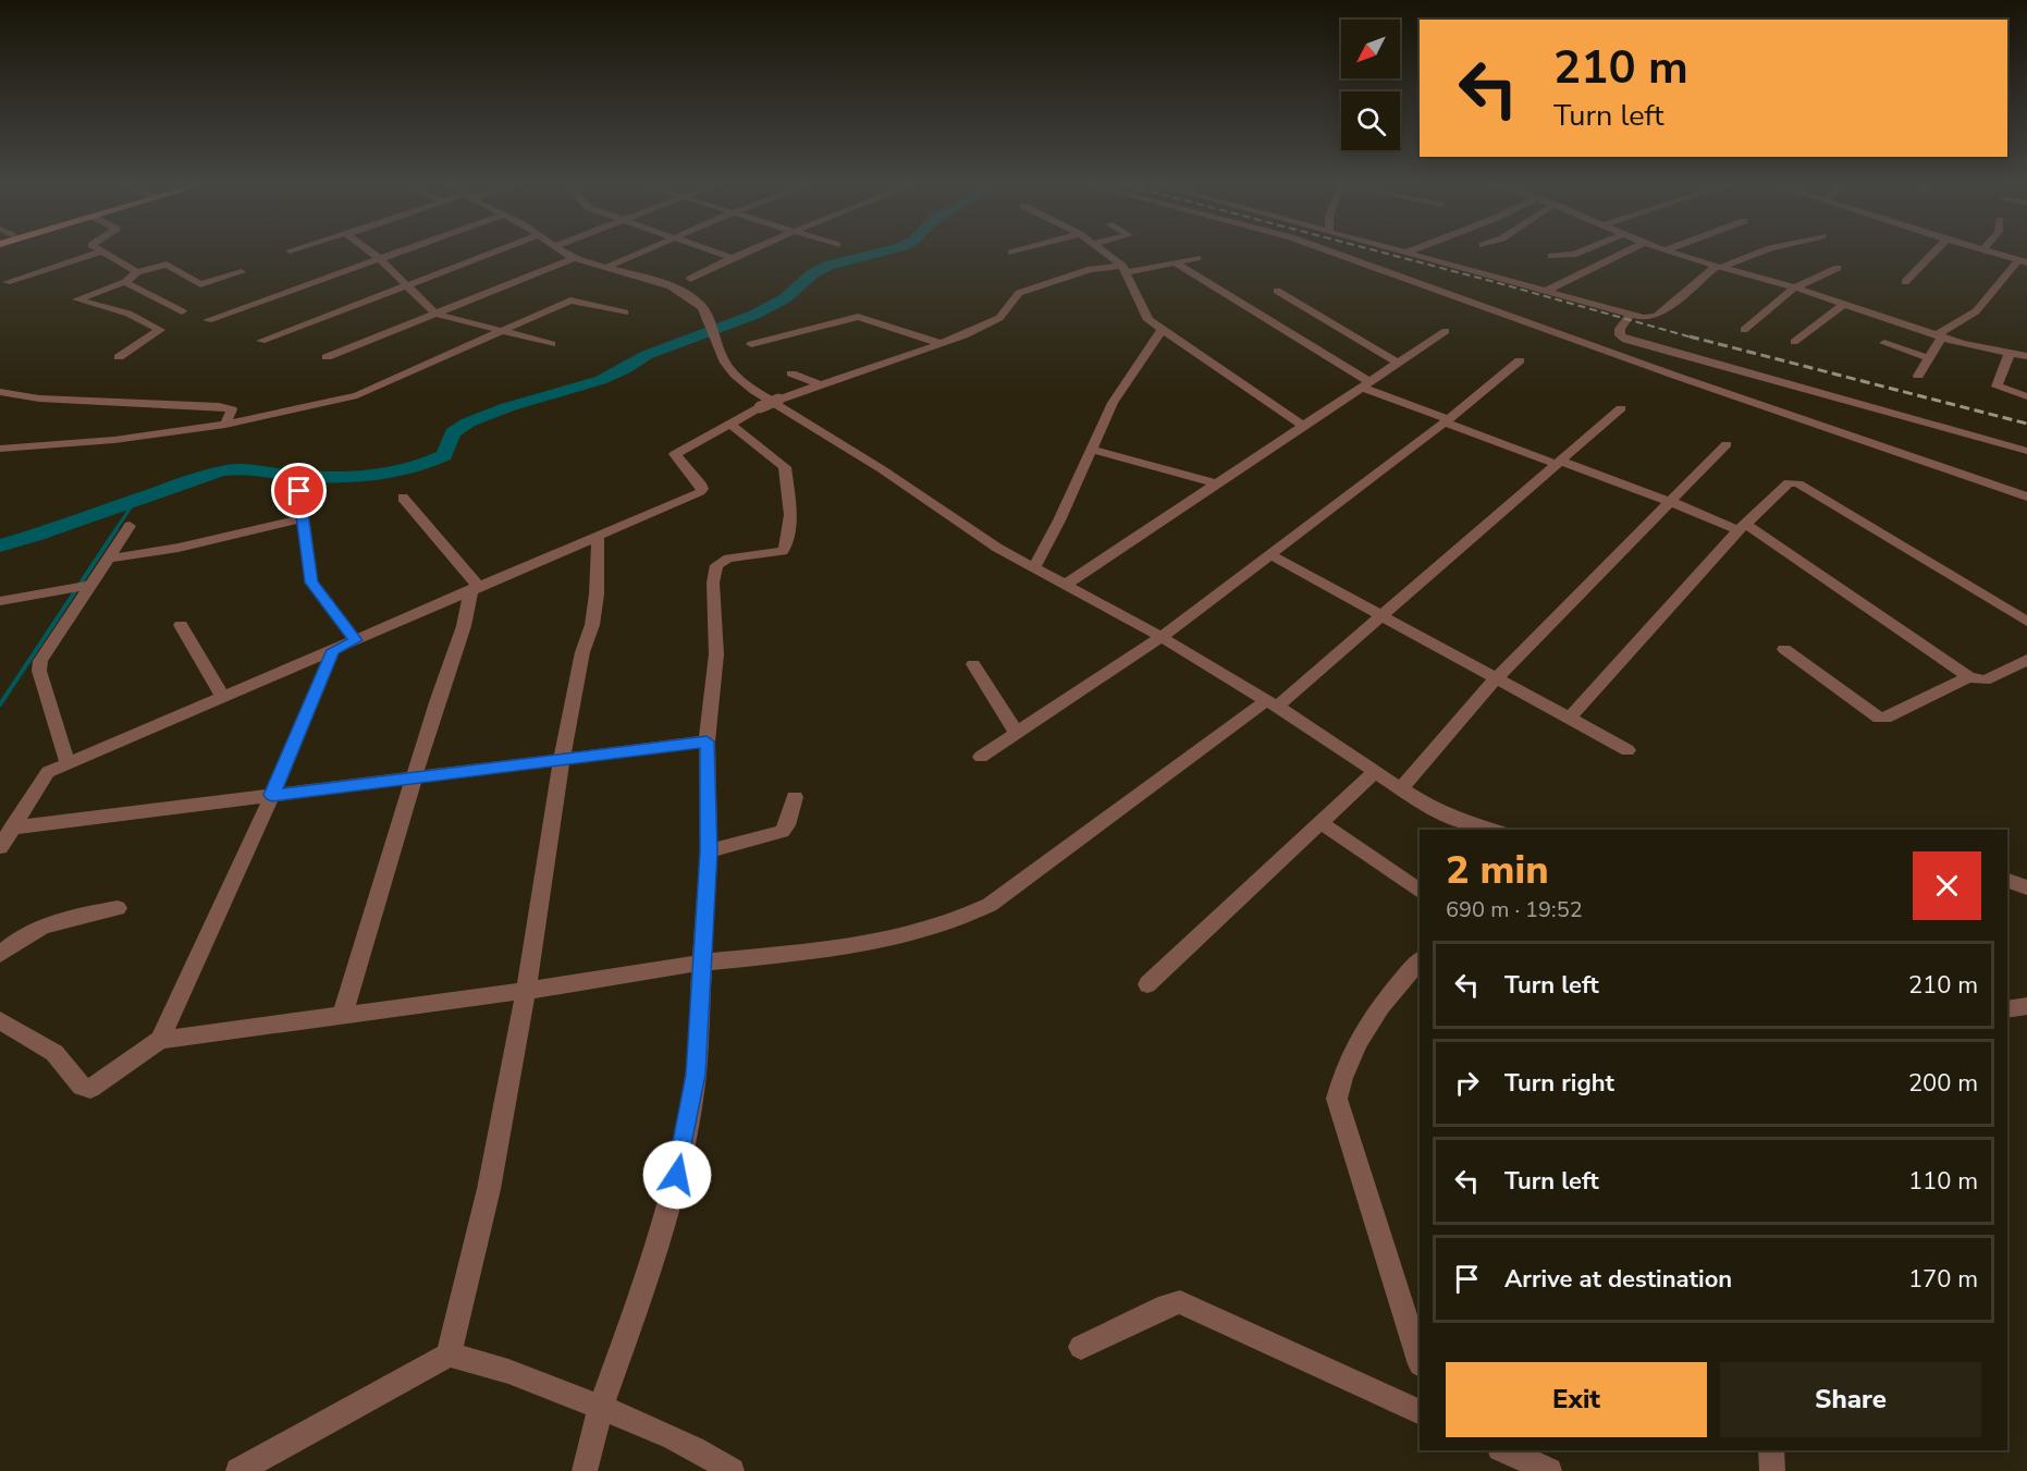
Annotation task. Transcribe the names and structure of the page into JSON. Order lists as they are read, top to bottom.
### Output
{
  "north": "bottom left",
  "page": {
    "turn": ["210 m", "Turn left"],
    "heading": ["2 min", "690 m · 19:52"],
    "list": [
      {
        "name": "Turn left",
        "value": "210 m"
      },
      {
        "name": "Turn right",
        "value": "200 m"
      },
      {
        "name": "Turn left",
        "value": "110 m"
      },
      {
        "name": "Arrive at destination",
        "value": "170 m"
      }
    ],
    "buttons": ["Exit", "Share"]
  }
}
